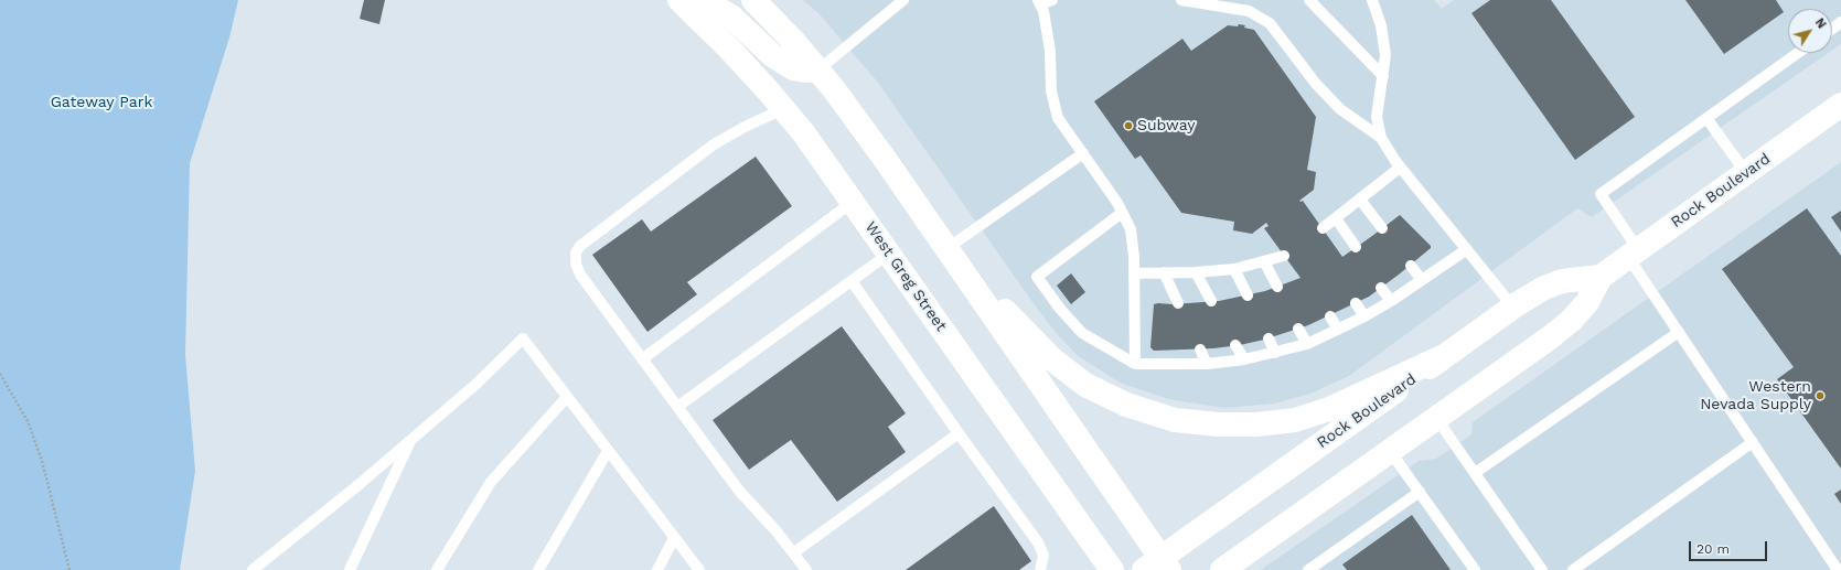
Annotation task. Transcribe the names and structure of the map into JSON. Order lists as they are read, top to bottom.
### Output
{
  "streets": {
    "main road": ["Rock Boulevard", "West Greg Street"]
  },
  "parks": ["Gateway Park"],
  "places": ["Subway", "Western Nevada Supply"],
  "scale_bar": "20 m",
  "north": "top right"
}
